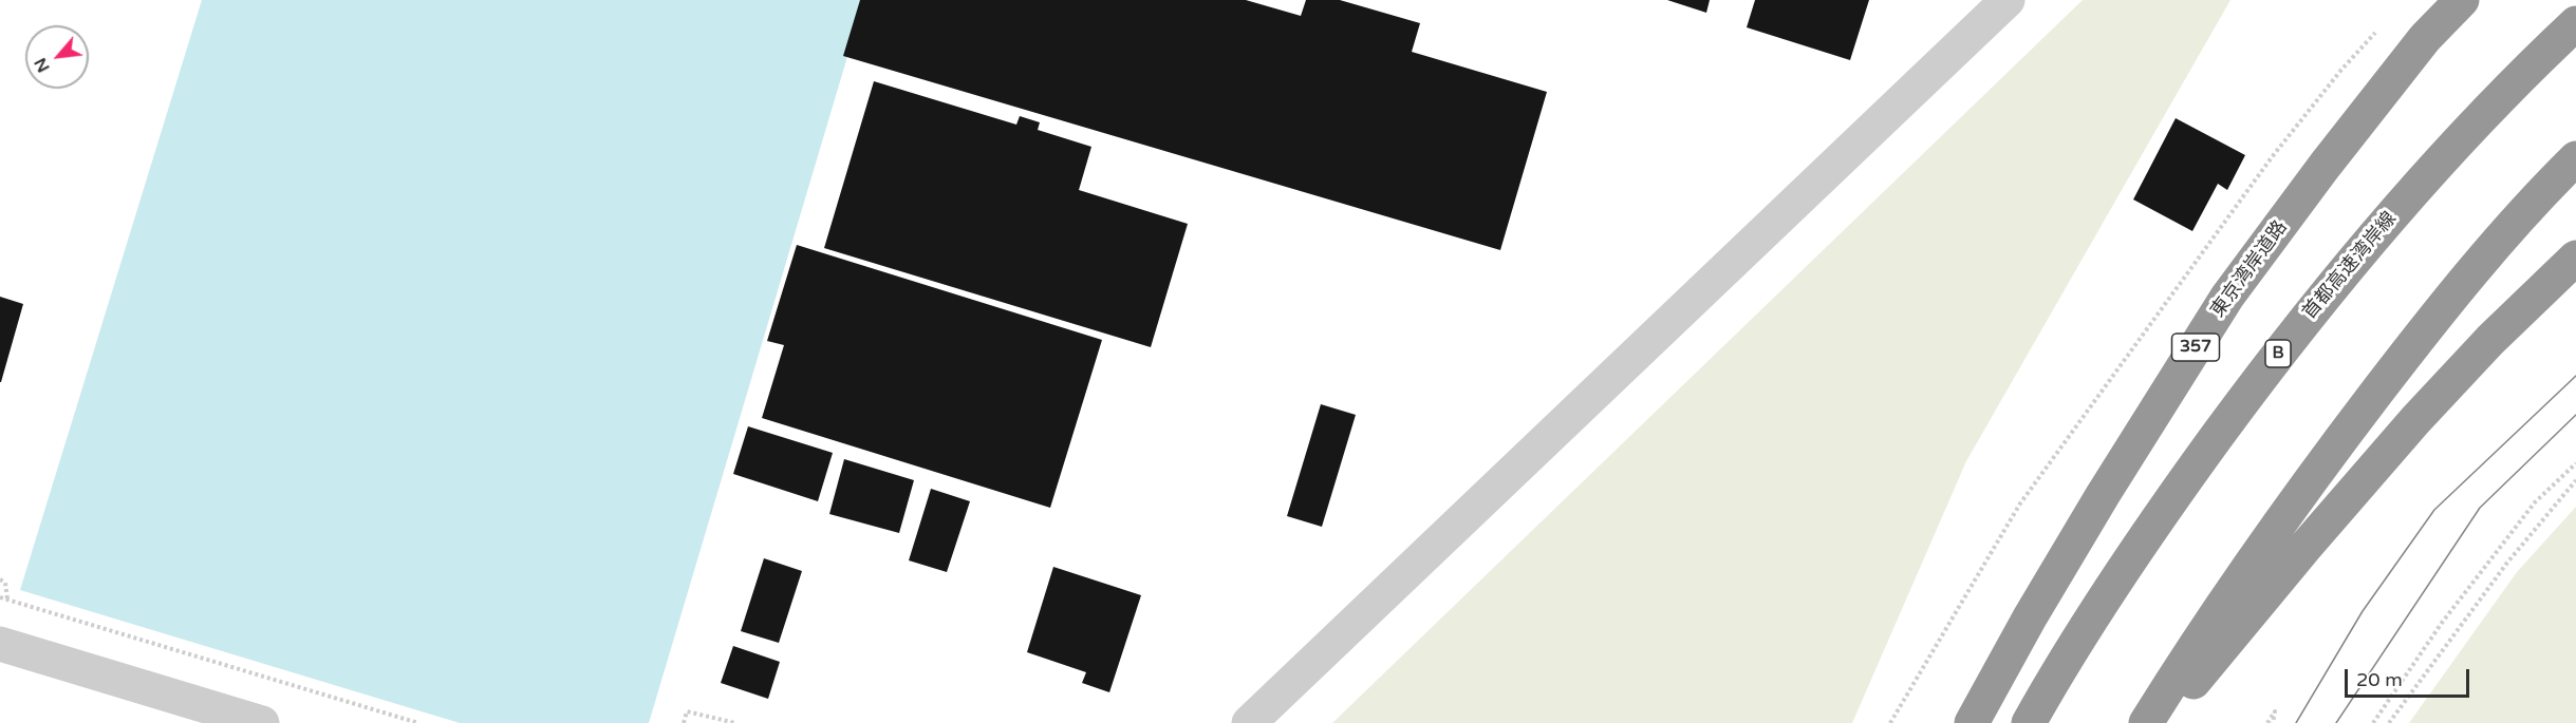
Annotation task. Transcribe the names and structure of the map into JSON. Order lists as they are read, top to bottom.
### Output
{
  "streets": {
    "highway": [
      "首都高速湾岸線",
      "東京湾岸道路",
      "357",
      "B"
    ]
  },
  "scale_bar": "20 m",
  "north": "bottom left"
}
